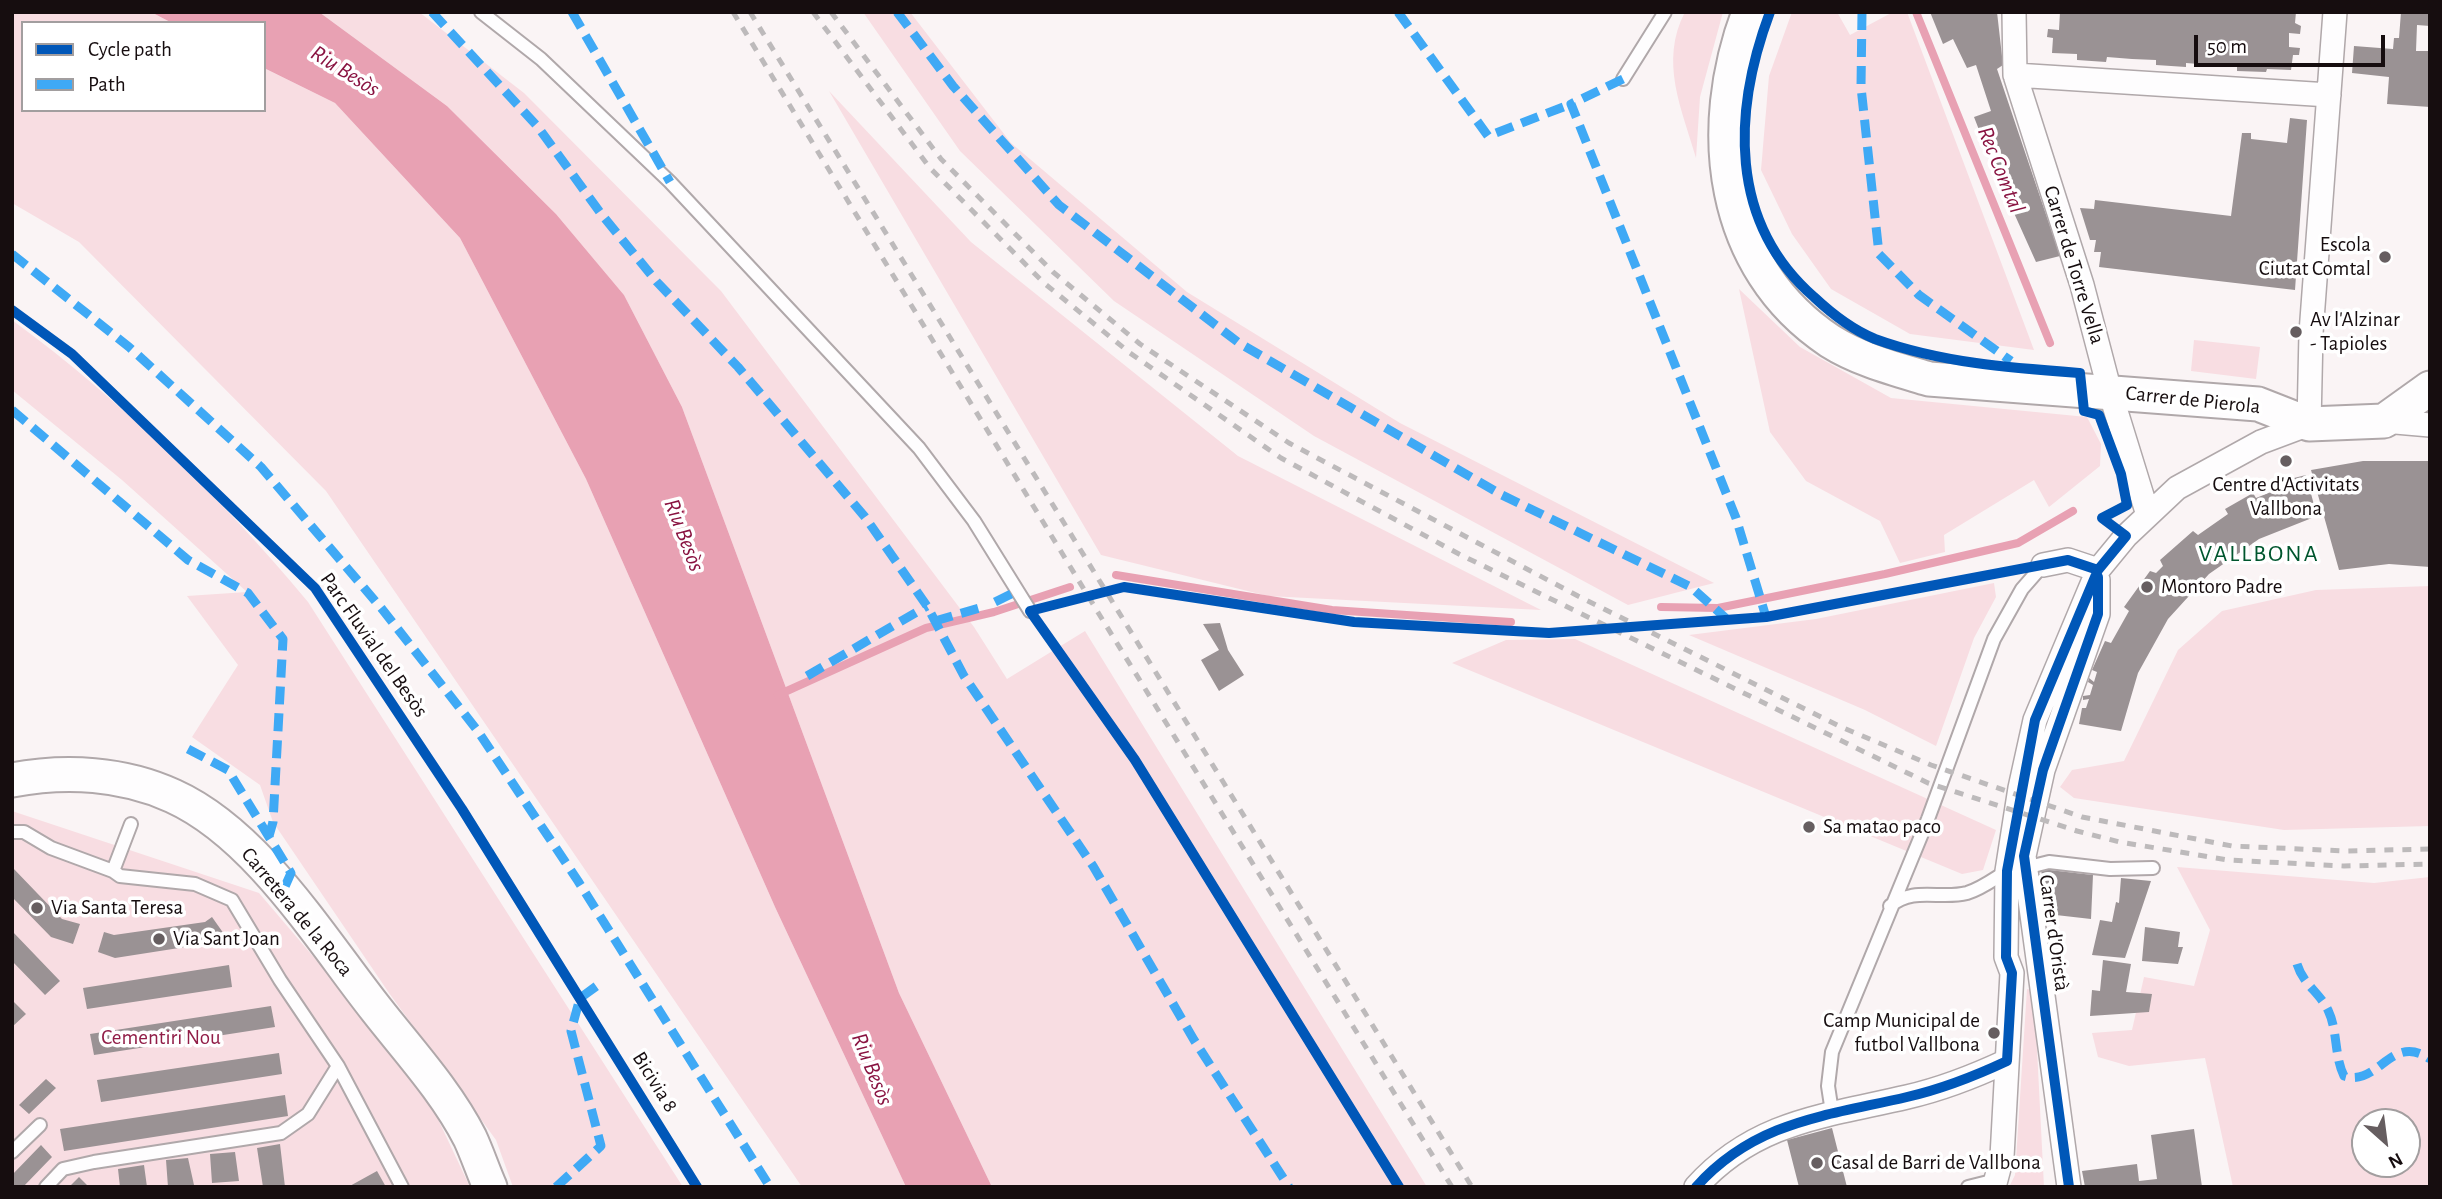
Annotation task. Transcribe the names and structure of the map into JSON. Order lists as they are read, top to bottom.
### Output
{
  "streets": {
    "street": [
      "Carrer de Torre Vella",
      "Carrer de Pierola",
      "Carretera de la Roca",
      "Carrer d'Oristà"
    ],
    "cycle path": ["Parc Fluvial del Besòs"]
  },
  "crossings": [
    ["Carrer de Torre Vella", "Carrer de Pierola"],
    ["Carrer de Torre Vella", "Carrer d'Oristà"],
    ["Carrer de Pierola", "Carrer d'Oristà"]
  ],
  "districts": ["VALLBONA"],
  "water": ["Riu Besòs", "Rec Comtal"],
  "parks": ["Cementiri Nou"],
  "places": [
    "Escola Ciutat Comtal",
    "Av l'Alzinar - Tapioles",
    "Centre d'Activitats Vallbona",
    "Montoro Padre",
    "Sa matao paco",
    "Via Santa Teresa",
    "Via Sant Joan",
    "Camp Municipal de futbol Vallbona",
    "Casal de Barri de Vallbona"
  ],
  "legend": ["Cycle path", "Path"],
  "scale_bar": "50 m",
  "north": "bottom right"
}
